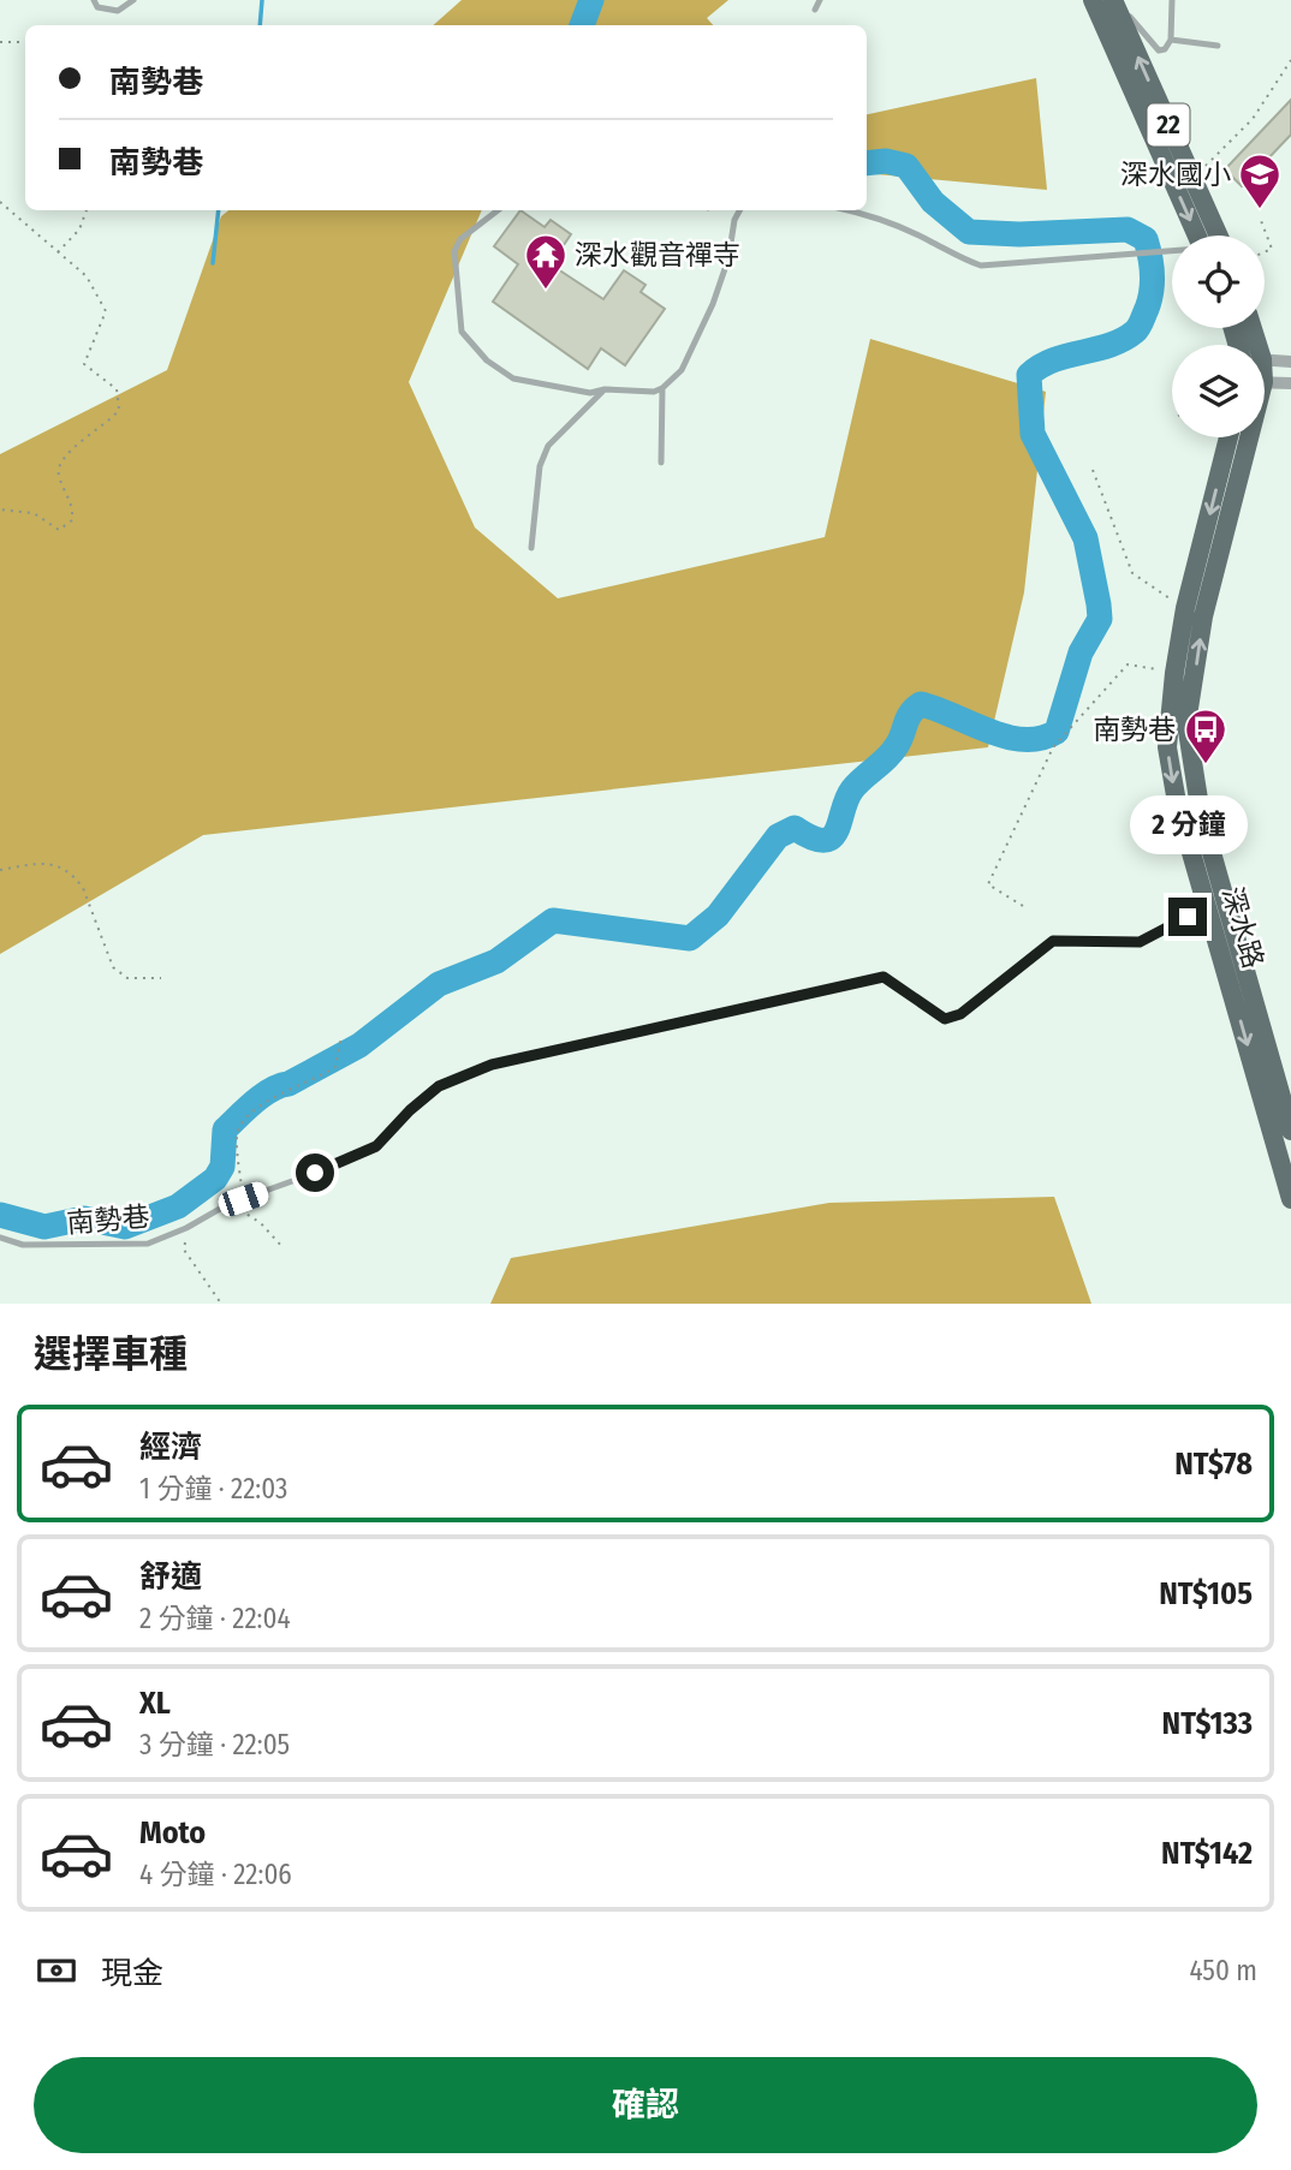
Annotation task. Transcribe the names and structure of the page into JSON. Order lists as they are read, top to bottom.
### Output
{
  "streets": {
    "main road": ["22", "深水路"],
    "lane": ["南勢巷"]
  },
  "crossings": [
    ["深水路", "南勢巷"]
  ],
  "places": {
    "school or university": ["深水國小"],
    "temple": ["深水觀音禪寺"],
    "bus stop": ["南勢巷"]
  },
  "page": {
    "banner": ["南勢巷", "南勢巷"],
    "bubble": "2 分鐘",
    "heading": "選擇車種",
    "list": [
      {
        "name": "經濟",
        "note": "1 分鐘 · 22:03",
        "value": "NT$78"
      },
      {
        "name": "舒適",
        "note": "2 分鐘 · 22:04",
        "value": "NT$105"
      },
      {
        "name": "XL",
        "note": "3 分鐘 · 22:05",
        "value": "NT$133"
      },
      {
        "name": "Moto",
        "note": "4 分鐘 · 22:06",
        "value": "NT$142"
      }
    ],
    "pay": ["現金", "450 m"],
    "buttons": "確認"
  }
}
